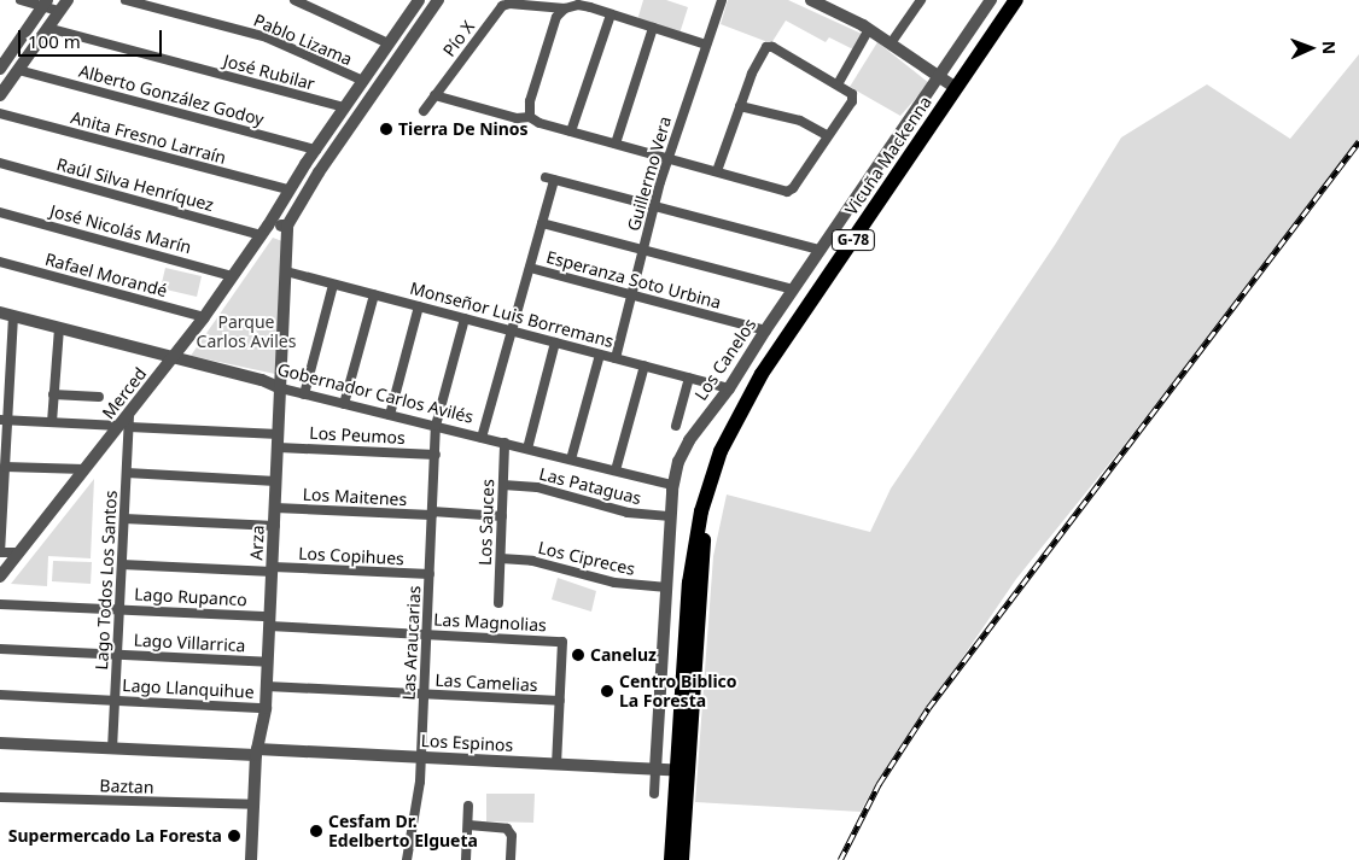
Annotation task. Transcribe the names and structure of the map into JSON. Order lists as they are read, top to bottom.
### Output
{
  "streets": {
    "main road": ["Vicuña Mackenna", "G-78"],
    "street": [
      "Pío X",
      "Pablo Lizama",
      "José Rubilar",
      "Alberto González Godoy",
      "Anita Fresno Larraín",
      "Guillermo Vera",
      "Raúl Silva Henríquez",
      "José Nicolás Marín",
      "Rafael Morandé",
      "Esperanza Soto Urbina",
      "Monseñor Luis Borremans",
      "Los Canelos",
      "Merced",
      "Gobernador Carlos Avilés",
      "Los Peumos",
      "Las Pataguas",
      "Los Maitenes",
      "Los Sauces",
      "Arza",
      "Los Copihues",
      "Los Cipreces",
      "Lago Todos Los Santos",
      "Lago Rupanco",
      "Las Magnolias",
      "Lago Villarrica",
      "Las Araucarias",
      "Las Camelias",
      "Lago Llanquihue",
      "Los Espinos",
      "Baztan"
    ]
  },
  "crossings": [
    ["Pablo Lizama", "Merced"],
    ["José Rubilar", "Merced"],
    ["Alberto González Godoy", "Merced"],
    ["Anita Fresno Larraín", "Merced"],
    ["Vicuña Mackenna", "Los Espinos"],
    ["Guillermo Vera", "Esperanza Soto Urbina"],
    ["Guillermo Vera", "Monseñor Luis Borremans"],
    ["Raúl Silva Henríquez", "Merced"],
    ["José Nicolás Marín", "Merced"],
    ["Rafael Morandé", "Merced"],
    ["Esperanza Soto Urbina", "Los Canelos"],
    ["Monseñor Luis Borremans", "Los Canelos"],
    ["Monseñor Luis Borremans", "Arza"],
    ["Monseñor Luis Borremans", "Las Araucarias"],
    ["Los Canelos", "Gobernador Carlos Avilés"],
    ["Los Canelos", "Las Pataguas"],
    ["Los Canelos", "Los Cipreces"],
    ["Los Canelos", "Los Espinos"],
    ["Merced", "Gobernador Carlos Avilés"],
    ["Merced", "Lago Todos Los Santos"],
    ["Gobernador Carlos Avilés", "Los Sauces"],
    ["Gobernador Carlos Avilés", "Arza"],
    ["Gobernador Carlos Avilés", "Las Araucarias"],
    ["Los Peumos", "Arza"],
    ["Los Peumos", "Las Araucarias"],
    ["Las Pataguas", "Los Sauces"],
    ["Los Maitenes", "Arza"],
    ["Los Maitenes", "Las Araucarias"],
    ["Los Sauces", "Los Cipreces"],
    ["Arza", "Los Copihues"],
    ["Arza", "Lago Rupanco"],
    ["Arza", "Las Magnolias"],
    ["Arza", "Lago Villarrica"],
    ["Arza", "Las Camelias"],
    ["Arza", "Lago Llanquihue"],
    ["Arza", "Los Espinos"],
    ["Arza", "Baztan"],
    ["Los Copihues", "Lago Todos Los Santos"],
    ["Los Copihues", "Las Araucarias"],
    ["Lago Todos Los Santos", "Lago Rupanco"],
    ["Lago Todos Los Santos", "Lago Villarrica"],
    ["Lago Todos Los Santos", "Lago Llanquihue"],
    ["Lago Todos Los Santos", "Los Espinos"],
    ["Lago Rupanco", "Las Magnolias"],
    ["Las Magnolias", "Las Araucarias"],
    ["Las Magnolias", "Las Camelias"],
    ["Las Araucarias", "Las Camelias"],
    ["Las Araucarias", "Los Espinos"]
  ],
  "parks": ["Parque Carlos Aviles"],
  "places": [
    "Tierra De Ninos",
    "Caneluz",
    "Centro Biblico La Foresta",
    "Cesfam Dr. Edelberto Elgueta",
    "Supermercado La Foresta"
  ],
  "scale_bar": "100 m",
  "north": "right"
}
